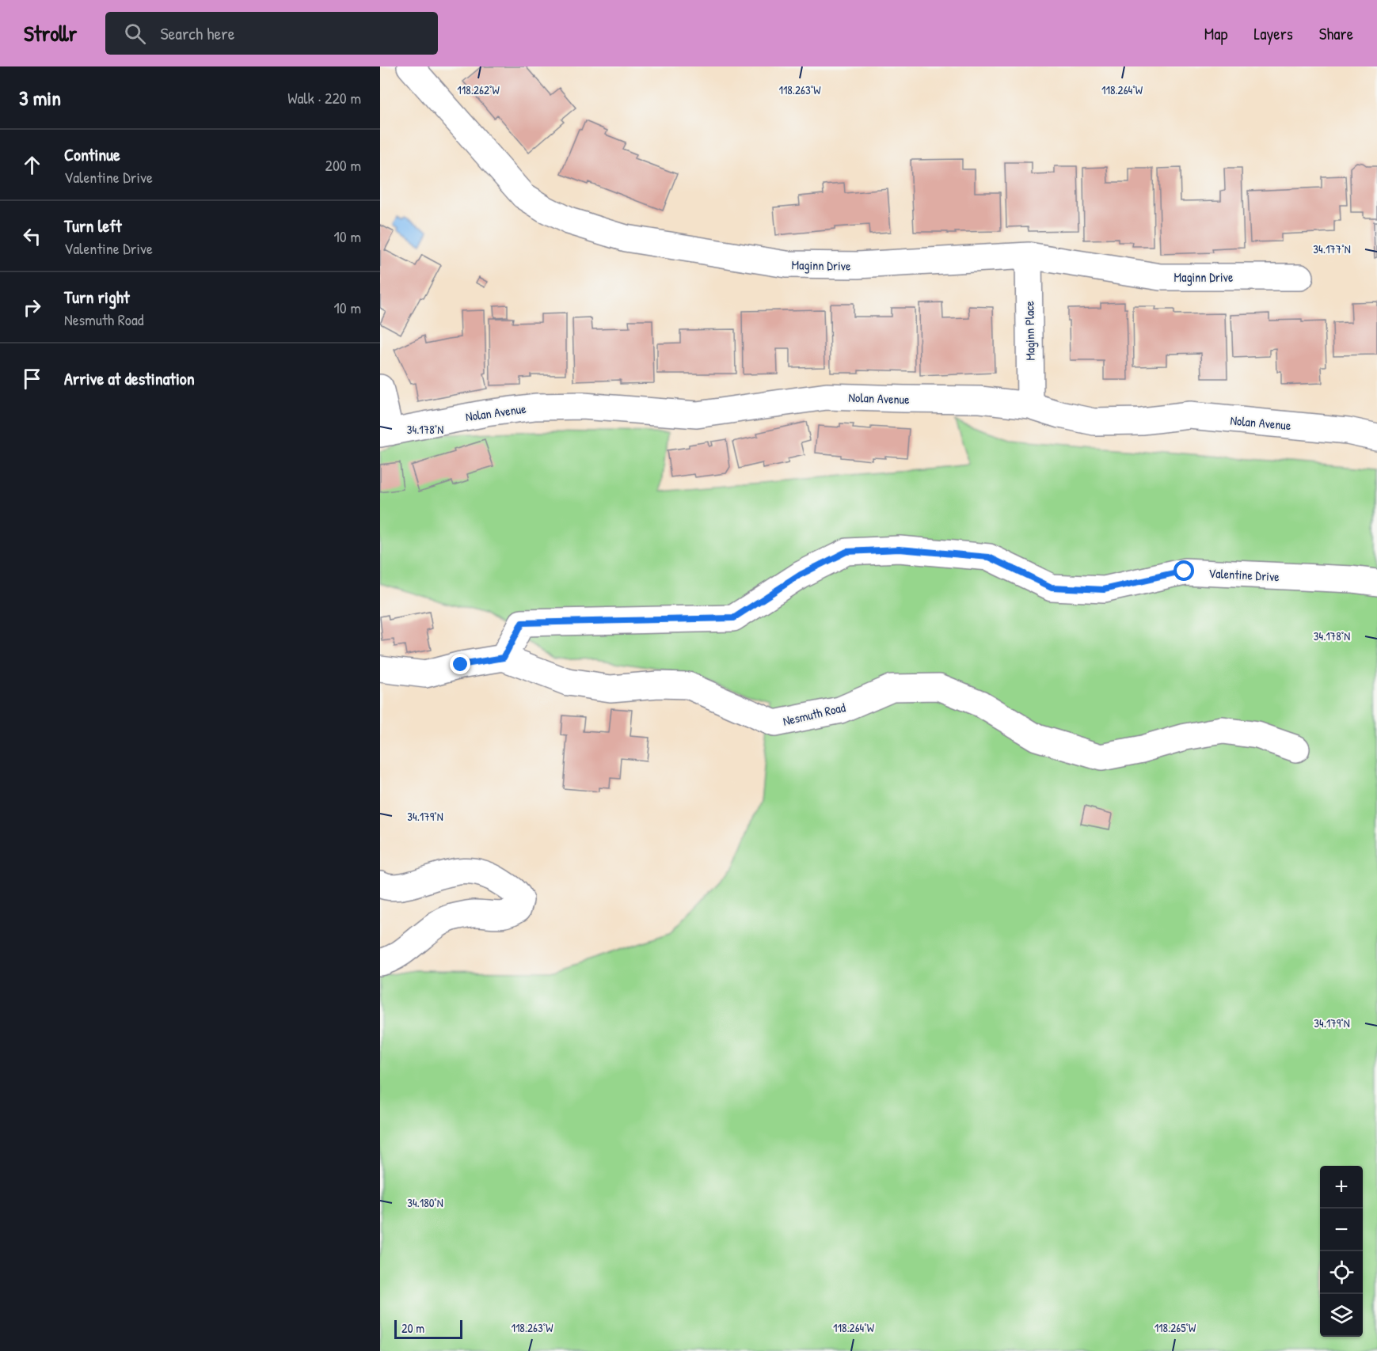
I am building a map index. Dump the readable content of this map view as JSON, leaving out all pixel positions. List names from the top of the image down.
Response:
{
  "streets": {
    "street": [
      "Maginn Drive",
      "Maginn Place",
      "Nolan Avenue",
      "Valentine Drive",
      "Nesmuth Road"
    ]
  },
  "crossings": [
    ["Maginn Drive", "Maginn Place"],
    ["Maginn Place", "Nolan Avenue"],
    ["Valentine Drive", "Nesmuth Road"]
  ],
  "scale_bar": "20 m",
  "page": {
    "header": "Strollr",
    "search": "Search here",
    "nav": ["Map", "Layers", "Share"],
    "heading": ["3 min", "Walk · 220 m"],
    "list": [
      ["Continue", "Valentine Drive", "200 m"],
      ["Turn left", "Valentine Drive", "10 m"],
      ["Turn right", "Nesmuth Road", "10 m"],
      "Arrive at destination"
    ],
    "map_buttons": ["+", "−"],
    "scale": "20 m"
  },
  "coordinates": [
    "118.262°W",
    "118.263°W",
    "118.264°W",
    "34.177°N",
    "34.178°N",
    "34.179°N",
    "34.180°N",
    "118.265°W"
  ]
}
